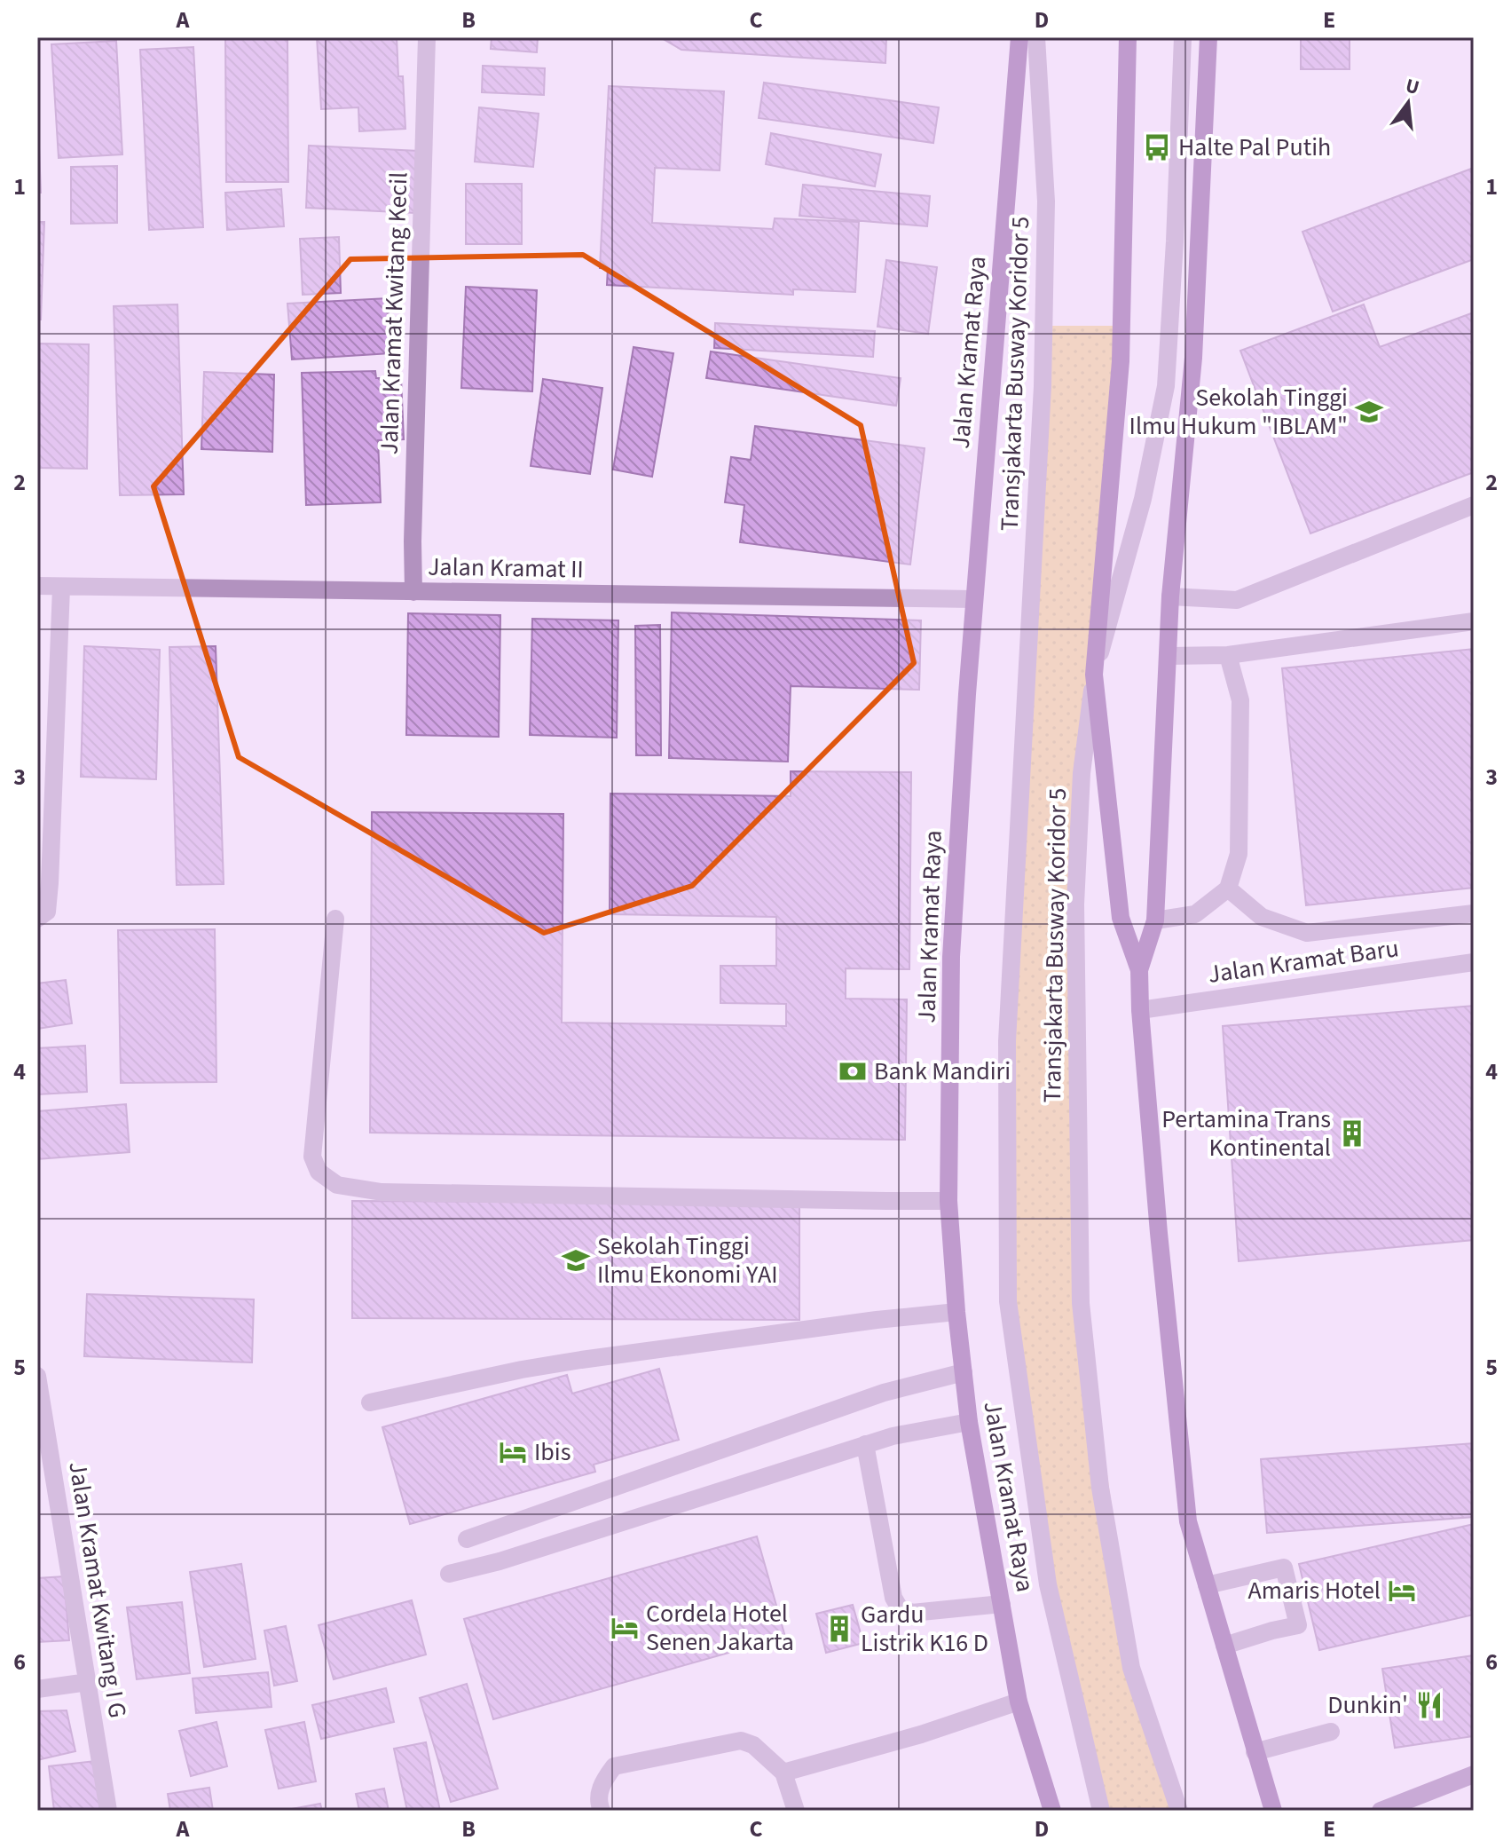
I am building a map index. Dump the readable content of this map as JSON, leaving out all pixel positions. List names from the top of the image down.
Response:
{
  "streets": {
    "main road": ["Jalan Kramat Raya"],
    "street": [
      "Jalan Kramat Kwitang Kecil",
      "Transjakarta Busway Koridor 5",
      "Jalan Kramat II",
      "Jalan Kramat Baru",
      "Jalan Kramat Kwitang I G"
    ]
  },
  "crossings": [
    ["Jalan Kramat Kwitang Kecil", "Jalan Kramat II"],
    ["Jalan Kramat Raya", "Jalan Kramat II"]
  ],
  "places": {
    "bus stop": ["Halte Pal Putih"],
    "school or university": ["Sekolah Tinggi Ilmu Hukum \"IBLAM\"", "Sekolah Tinggi Ilmu Ekonomi YAI"],
    "bank": ["Bank Mandiri"],
    "building": ["Pertamina Trans Kontinental", "Gardu Listrik K16 D"],
    "hotel": ["Ibis", "Amaris Hotel", "Cordela Hotel Senen Jakarta"],
    "restaurant": ["Dunkin'"]
  },
  "north": "top",
  "grid": {
    "columns": [
      "A",
      "B",
      "C",
      "D",
      "E"
    ],
    "rows": [
      "1",
      "2",
      "3",
      "4",
      "5",
      "6"
    ]
  }
}
